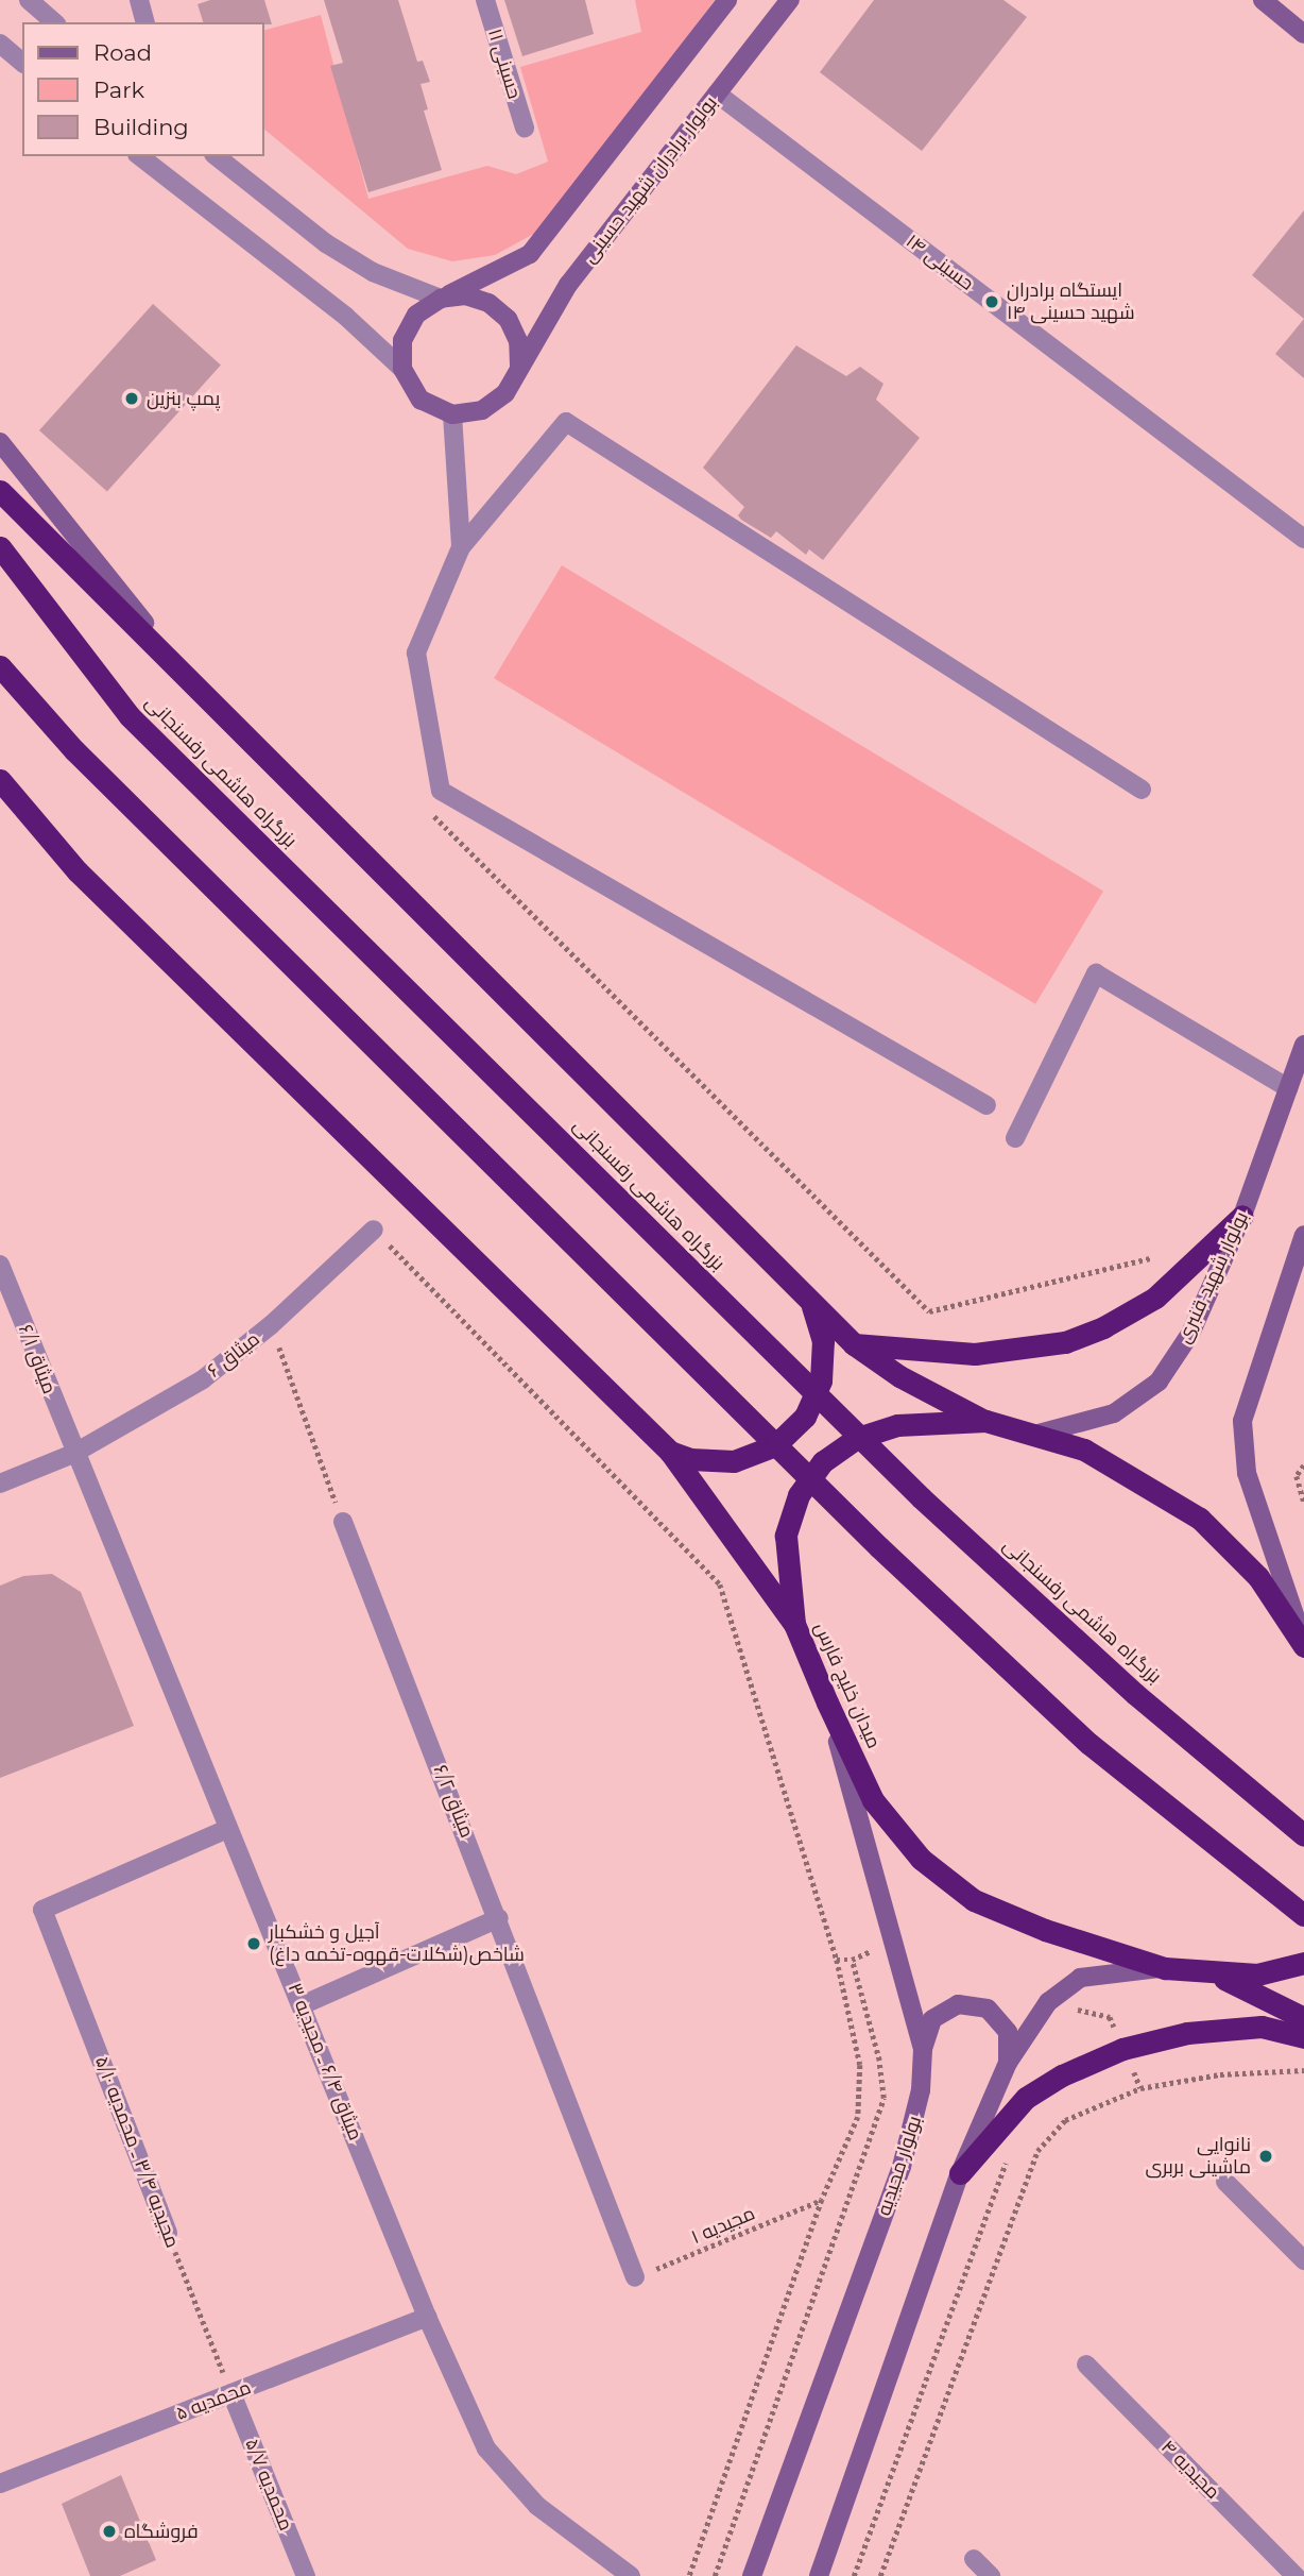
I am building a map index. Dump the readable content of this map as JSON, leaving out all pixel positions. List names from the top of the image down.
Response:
{
  "streets": {
    "highway": ["بزرگراه هاشمی رفسنجانی", "میدان خلیج فارس"],
    "main road": ["بولوار برادران شهید حسینی", "بولوار شهید قنبری", "بولوار مجیدیه"],
    "street": [
      "حسینی ۱۱",
      "حسینی ۱۴",
      "میثاق ۶",
      "میثاق ۶/۱",
      "میثاق ۶/۲",
      "میثاق ۶/۴ ـ مجیدیه ۳",
      "مجیدیه ۳/۴ ـ محمدیه ۵/۱۰",
      "محمدیه ۵",
      "مجیدیه ۴",
      "محمدیه ۵/۷"
    ],
    "path": ["مجیدیه ۱"]
  },
  "crossings": [
    ["بولوار برادران شهید حسینی", "حسینی ۱۴"],
    ["بزرگراه هاشمی رفسنجانی", "میدان خلیج فارس"],
    ["بولوار شهید قنبری", "میدان خلیج فارس"],
    ["میثاق ۶", "میثاق ۶/۱"],
    ["میثاق ۶", "میثاق ۶/۴ ـ مجیدیه ۳"],
    ["میثاق ۶/۱", "میثاق ۶/۴ ـ مجیدیه ۳"],
    ["میدان خلیج فارس", "بولوار مجیدیه"],
    ["میثاق ۶/۲", "مجیدیه ۱"],
    ["میثاق ۶/۴ ـ مجیدیه ۳", "مجیدیه ۳/۴ ـ محمدیه ۵/۱۰"],
    ["میثاق ۶/۴ ـ مجیدیه ۳", "محمدیه ۵"],
    ["مجیدیه ۳/۴ ـ محمدیه ۵/۱۰", "محمدیه ۵"],
    ["مجیدیه ۳/۴ ـ محمدیه ۵/۱۰", "محمدیه ۵/۷"],
    ["محمدیه ۵", "محمدیه ۵/۷"]
  ],
  "places": [
    "ایستگاه برادران شهید حسینی ۱۴",
    "پمپ بنزین",
    "آجیل و خشکبار شاخص(شکلات-قهوه-تخمه داغ)",
    "نانوایی ماشینی بربری",
    "فروشگاه"
  ],
  "legend": ["Road", "Park", "Building"]
}
